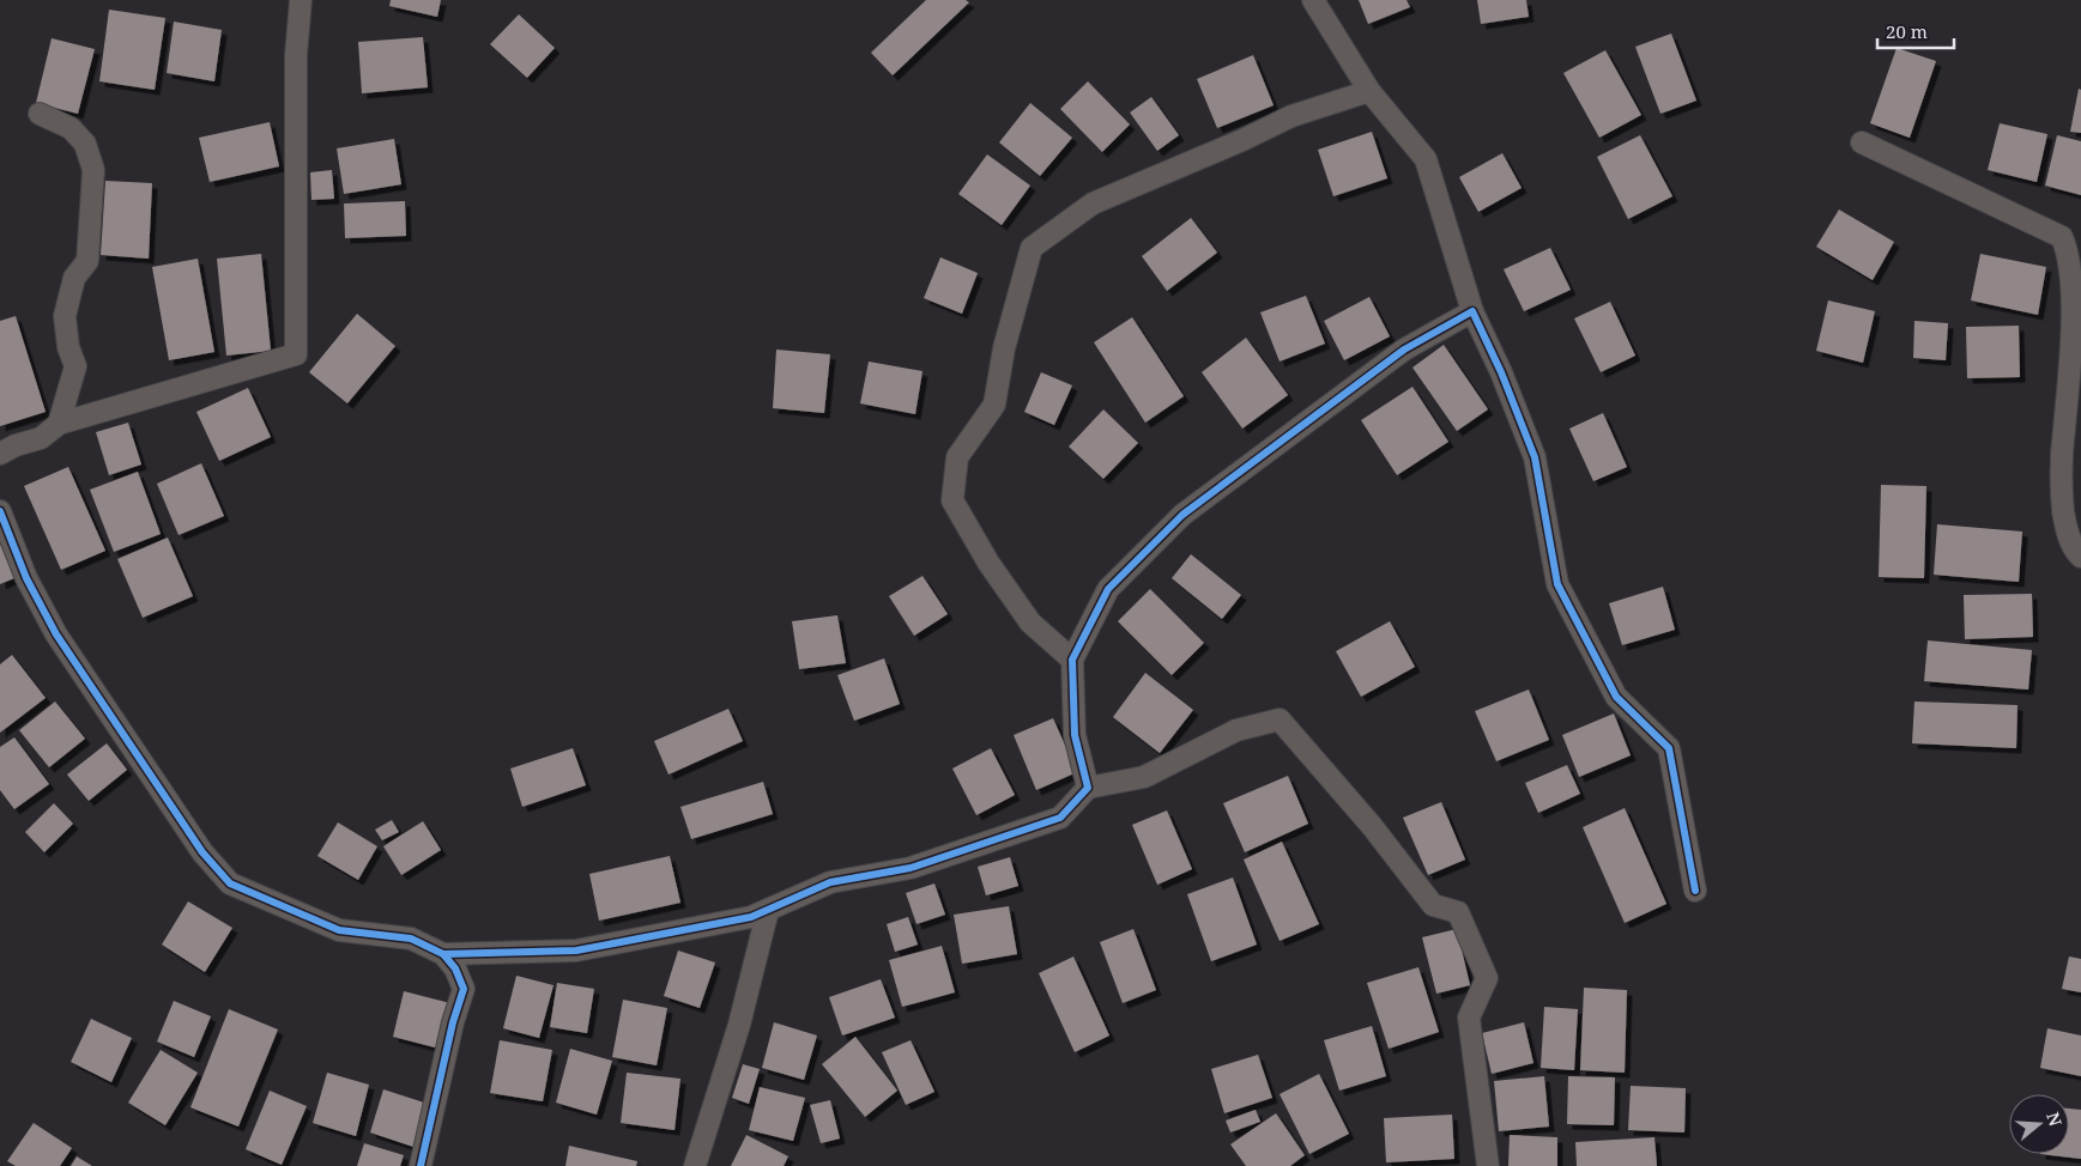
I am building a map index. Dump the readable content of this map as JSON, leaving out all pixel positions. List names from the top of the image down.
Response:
{
  "scale_bar": "20 m",
  "north": "right"
}
